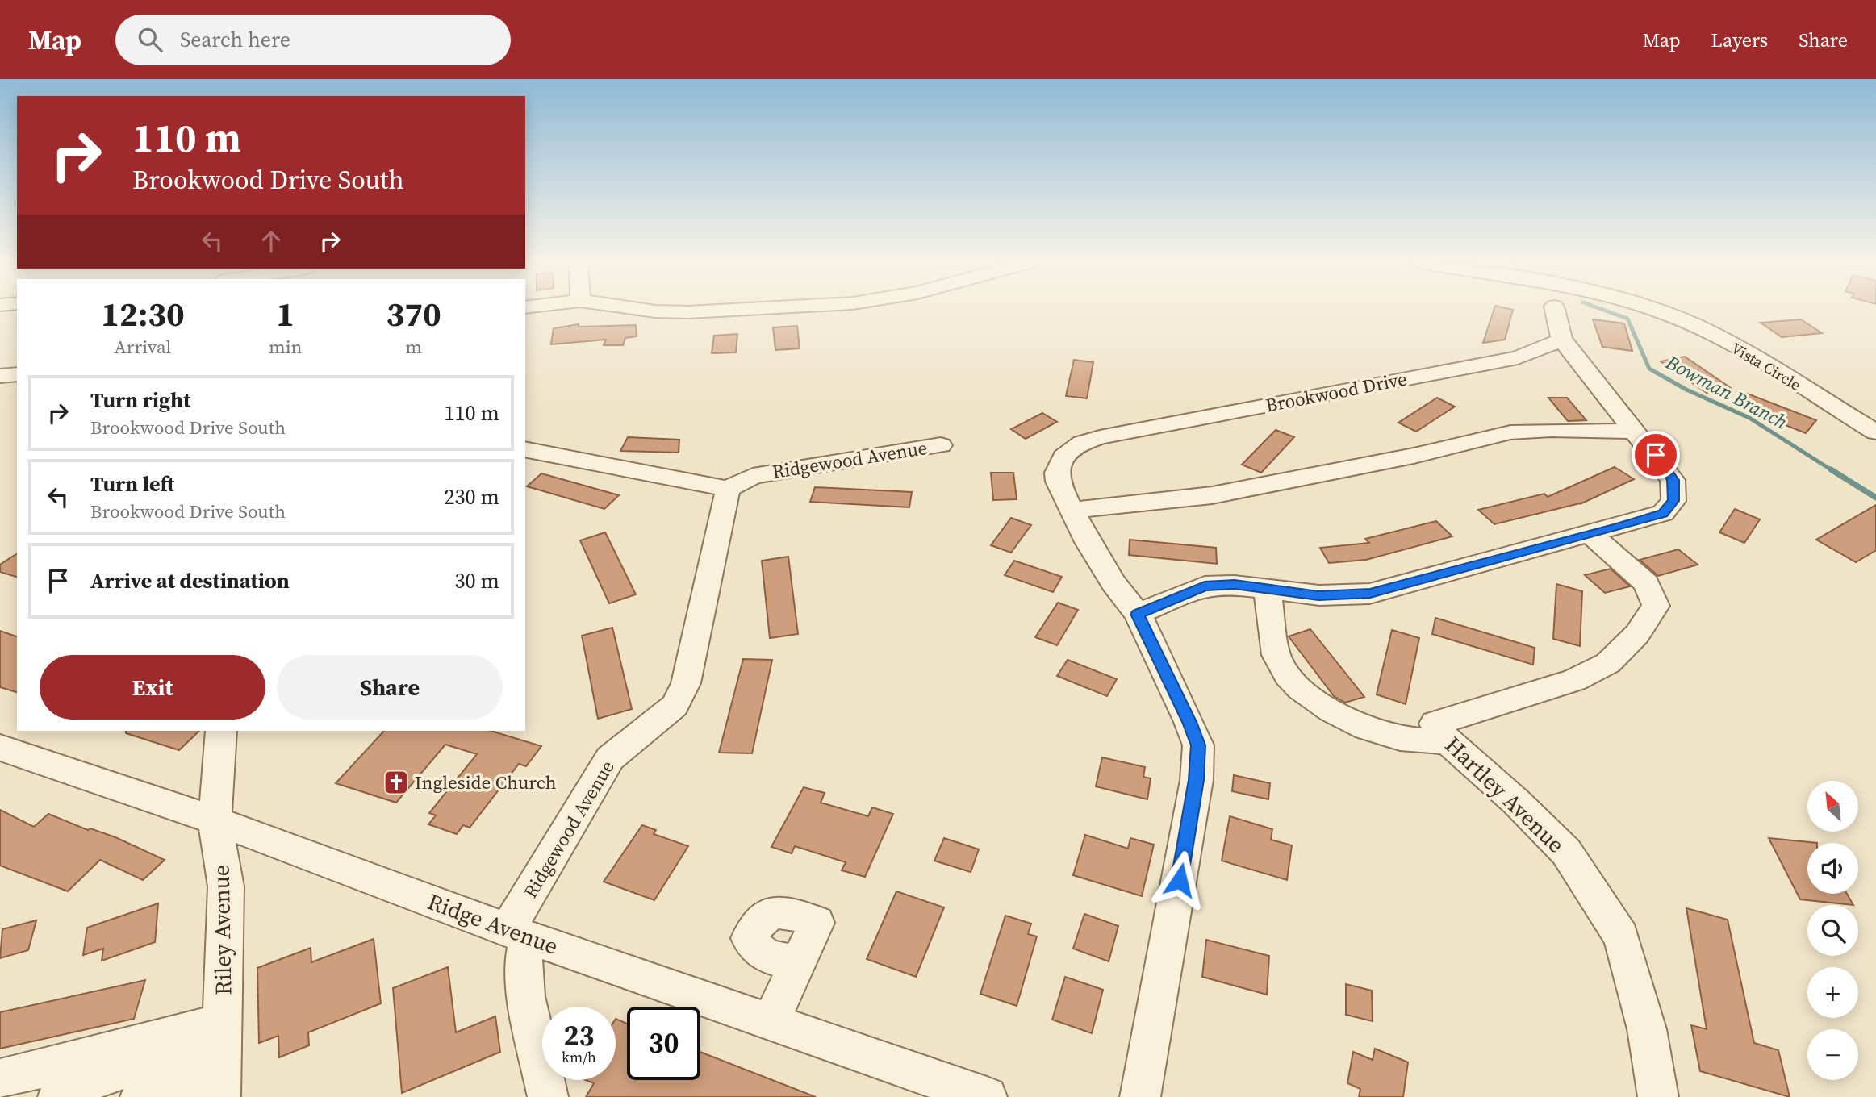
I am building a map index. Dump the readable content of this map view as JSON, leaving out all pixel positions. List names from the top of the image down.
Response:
{
  "streets": {
    "street": [
      "Vista Circle",
      "Brookwood Drive",
      "Ridgewood Avenue",
      "Hartley Avenue",
      "Ridge Avenue",
      "Riley Avenue"
    ]
  },
  "crossings": [
    ["Ridgewood Avenue", "Ridge Avenue"],
    ["Ridge Avenue", "Riley Avenue"]
  ],
  "water": ["Bowman Branch"],
  "places": {
    "church": ["Ingleside Church"]
  },
  "north": "top left",
  "page": {
    "header": "Map",
    "search": "Search here",
    "nav": ["Map", "Layers", "Share"],
    "turn": ["110 m", "Brookwood Drive South"],
    "eta": [
      "12:30",
      "Arrival",
      "1",
      "min",
      "370",
      "m"
    ],
    "list": [
      {
        "name": "Turn right",
        "note": "Brookwood Drive South",
        "value": "110 m"
      },
      {
        "name": "Turn left",
        "note": "Brookwood Drive South",
        "value": "230 m"
      },
      {
        "name": "Arrive at destination",
        "value": "30 m"
      }
    ],
    "buttons": ["Exit", "Share"],
    "map_buttons": ["+", "−"],
    "speed": "23 km/h",
    "limit": "30"
  }
}
